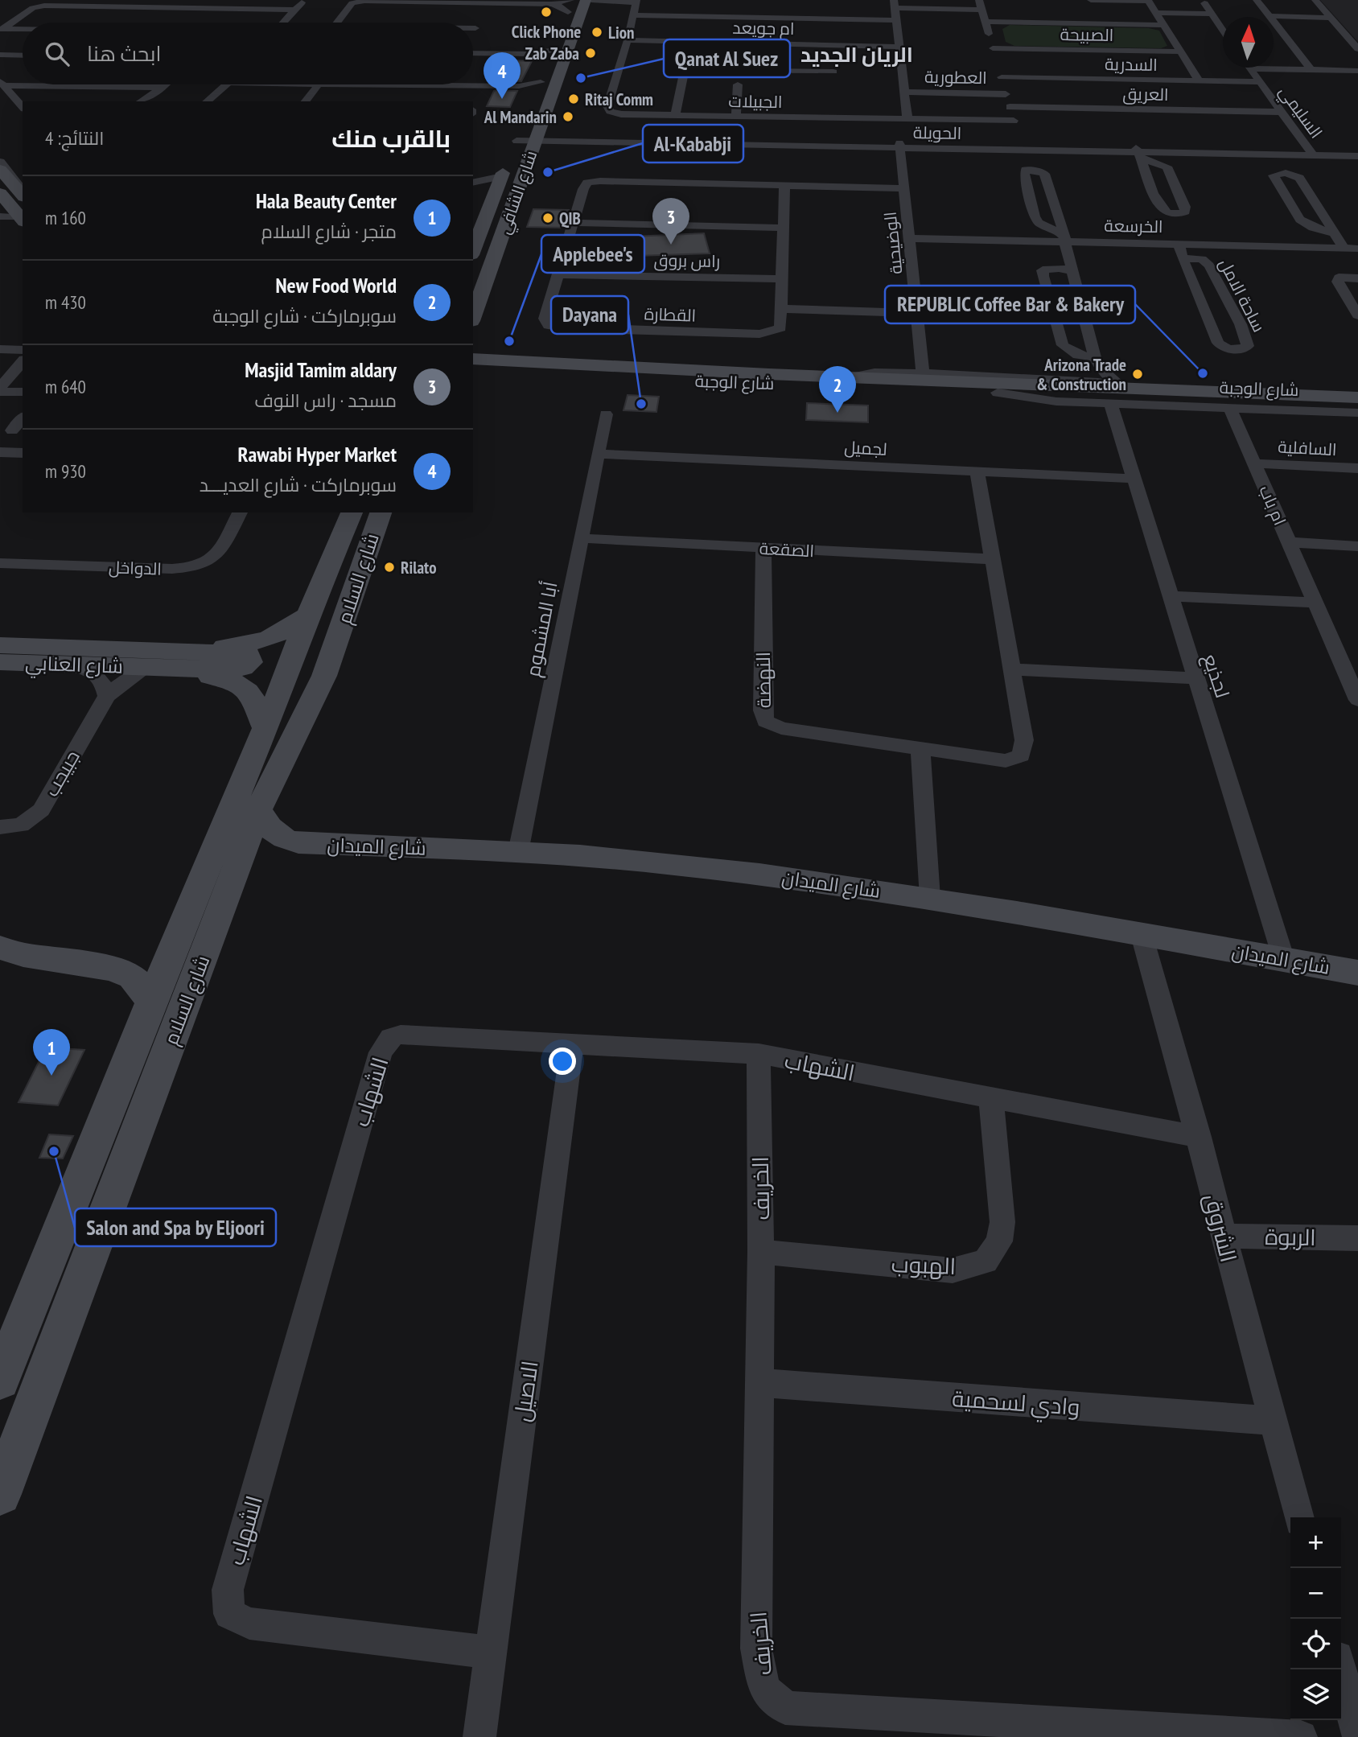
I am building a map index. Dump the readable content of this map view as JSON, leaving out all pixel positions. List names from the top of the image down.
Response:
{
  "streets": {
    "main road": [
      "شارع الشافي",
      "شارع الوجبة",
      "شارع السلام",
      "شارع العنابي",
      "شارع الميدان"
    ],
    "street": [
      "ام جويعد",
      "الصبيحة",
      "السدرية",
      "العطورية",
      "العريق",
      "الجبيلات",
      "السليمي",
      "الحويلة",
      "الخرسعة",
      "الوضيحية",
      "راس بروق",
      "ساحة الامل",
      "القطارة",
      "لجميل",
      "السافلية",
      "ام باب",
      "الصقعة",
      "الدواخل",
      "أبا المشموم",
      "لجذيع",
      "النهضة",
      "جبيجب",
      "الشهاب",
      "الخريف",
      "الشروق",
      "الربوة",
      "الهبوب",
      "الاصيل",
      "وادي لسحمية"
    ]
  },
  "crossings": [
    ["ام جويعد", "الجبيلات"],
    ["الصبيحة", "السدرية"],
    ["الصبيحة", "العطورية"],
    ["السدرية", "العطورية"],
    ["السدرية", "السليمي"],
    ["العطورية", "العريق"],
    ["العطورية", "الجبيلات"],
    ["العطورية", "الحويلة"],
    ["العريق", "السليمي"],
    ["الجبيلات", "الحويلة"],
    ["الجبيلات", "شارع الشافي"],
    ["السليمي", "الحويلة"],
    ["الحويلة", "شارع الشافي"],
    ["الحويلة", "الوضيحية"],
    ["الخرسعة", "الوضيحية"],
    ["الخرسعة", "ساحة الامل"],
    ["الوضيحية", "القطارة"],
    ["الوضيحية", "شارع الوجبة"],
    ["راس بروق", "القطارة"],
    ["شارع الوجبة", "ام باب"],
    ["شارع الوجبة", "لجذيع"],
    ["لجميل", "أبا المشموم"],
    ["لجميل", "لجذيع"],
    ["لجميل", "النهضة"],
    ["السافلية", "ام باب"],
    ["الصقعة", "أبا المشموم"],
    ["الصقعة", "النهضة"],
    ["شارع السلام", "شارع الميدان"],
    ["أبا المشموم", "شارع الميدان"],
    ["شارع العنابي", "جبيجب"],
    ["لجذيع", "شارع الميدان"],
    ["شارع الميدان", "الشروق"],
    ["الشهاب", "الخريف"],
    ["الشهاب", "الشروق"],
    ["الشهاب", "الهبوب"],
    ["الشهاب", "الاصيل"],
    ["الخريف", "الهبوب"],
    ["الخريف", "وادي لسحمية"],
    ["الشروق", "الربوة"],
    ["الشروق", "وادي لسحمية"]
  ],
  "districts": ["الريان الجديد"],
  "places": [
    "Click Phone",
    "Lion",
    "Zab Zaba",
    "Qanat Al Suez",
    "Ritaj Comm",
    "Al Mandarin",
    "Al-Kababji",
    "QIB",
    "Applebee's",
    "REPUBLIC Coffee Bar & Bakery",
    "Arizona Trade & Construction",
    "Dayana",
    "Rilato",
    "Salon and Spa by Eljoori"
  ],
  "north": "top",
  "page": {
    "search": "ابحث هنا",
    "pins": [
      "4",
      "3",
      "2",
      "1"
    ],
    "heading": ["بالقرب منك", "النتائج: 4"],
    "list": [
      {
        "mark": "1",
        "name": "Hala Beauty Center",
        "note": "متجر · شارع السلام",
        "value": "160 m"
      },
      {
        "mark": "2",
        "name": "New Food World",
        "note": "سوبرماركت · شارع الوجبة",
        "value": "430 m"
      },
      {
        "mark": "3",
        "name": "Masjid Tamim aldary",
        "note": "مسجد · راس النوف",
        "value": "640 m"
      },
      {
        "mark": "4",
        "name": "Rawabi Hyper Market",
        "note": "سوبرماركت · شارع العديـــد",
        "value": "930 m"
      }
    ],
    "map_buttons": ["+", "−"]
  }
}
